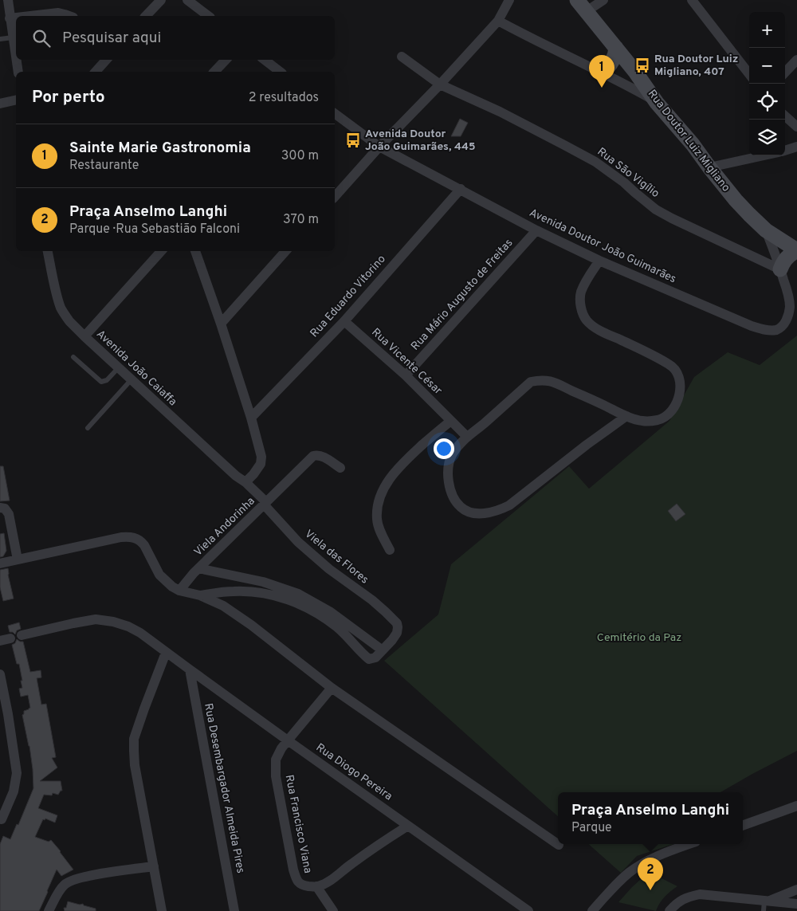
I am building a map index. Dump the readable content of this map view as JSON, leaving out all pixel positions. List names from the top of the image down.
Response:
{
  "streets": {
    "main road": ["Rua Doutor Luiz Migliano"],
    "street": [
      "Rua São Vigílio",
      "Avenida Doutor João Guimarães",
      "Rua Mário Augusto de Freitas",
      "Rua Eduardo Vitorino",
      "Rua Vicente César",
      "Avenida João Caiaffa",
      "Viela Andorinha",
      "Viela das Flores",
      "Rua Diogo Pereira",
      "Rua Desembargador Almeida Pires",
      "Rua Francisco Viana"
    ]
  },
  "crossings": [
    ["Rua Doutor Luiz Migliano", "Avenida Doutor João Guimarães"],
    ["Rua São Vigílio", "Avenida Doutor João Guimarães"],
    ["Avenida Doutor João Guimarães", "Rua Mário Augusto de Freitas"],
    ["Avenida Doutor João Guimarães", "Rua Eduardo Vitorino"],
    ["Rua Mário Augusto de Freitas", "Rua Vicente César"],
    ["Rua Eduardo Vitorino", "Rua Vicente César"],
    ["Avenida João Caiaffa", "Viela Andorinha"],
    ["Viela Andorinha", "Viela das Flores"],
    ["Rua Diogo Pereira", "Rua Desembargador Almeida Pires"],
    ["Rua Diogo Pereira", "Rua Francisco Viana"]
  ],
  "parks": ["Cemitério da Paz"],
  "places": {
    "bus stop": ["Rua Doutor Luiz Migliano, 407", "Avenida Doutor João Guimarães, 445"]
  },
  "page": {
    "map_buttons": ["+", "−"],
    "search": "Pesquisar aqui",
    "pins": ["1", "2"],
    "heading": ["Por perto", "2 resultados"],
    "list": [
      {
        "mark": "1",
        "name": "Sainte Marie Gastronomia",
        "note": "Restaurante",
        "value": "300 m"
      },
      {
        "mark": "2",
        "name": "Praça Anselmo Langhi",
        "note": "Parque · Rua Sebastião Falconi",
        "value": "370 m"
      }
    ],
    "popup": ["Praça Anselmo Langhi", "Parque"]
  }
}
